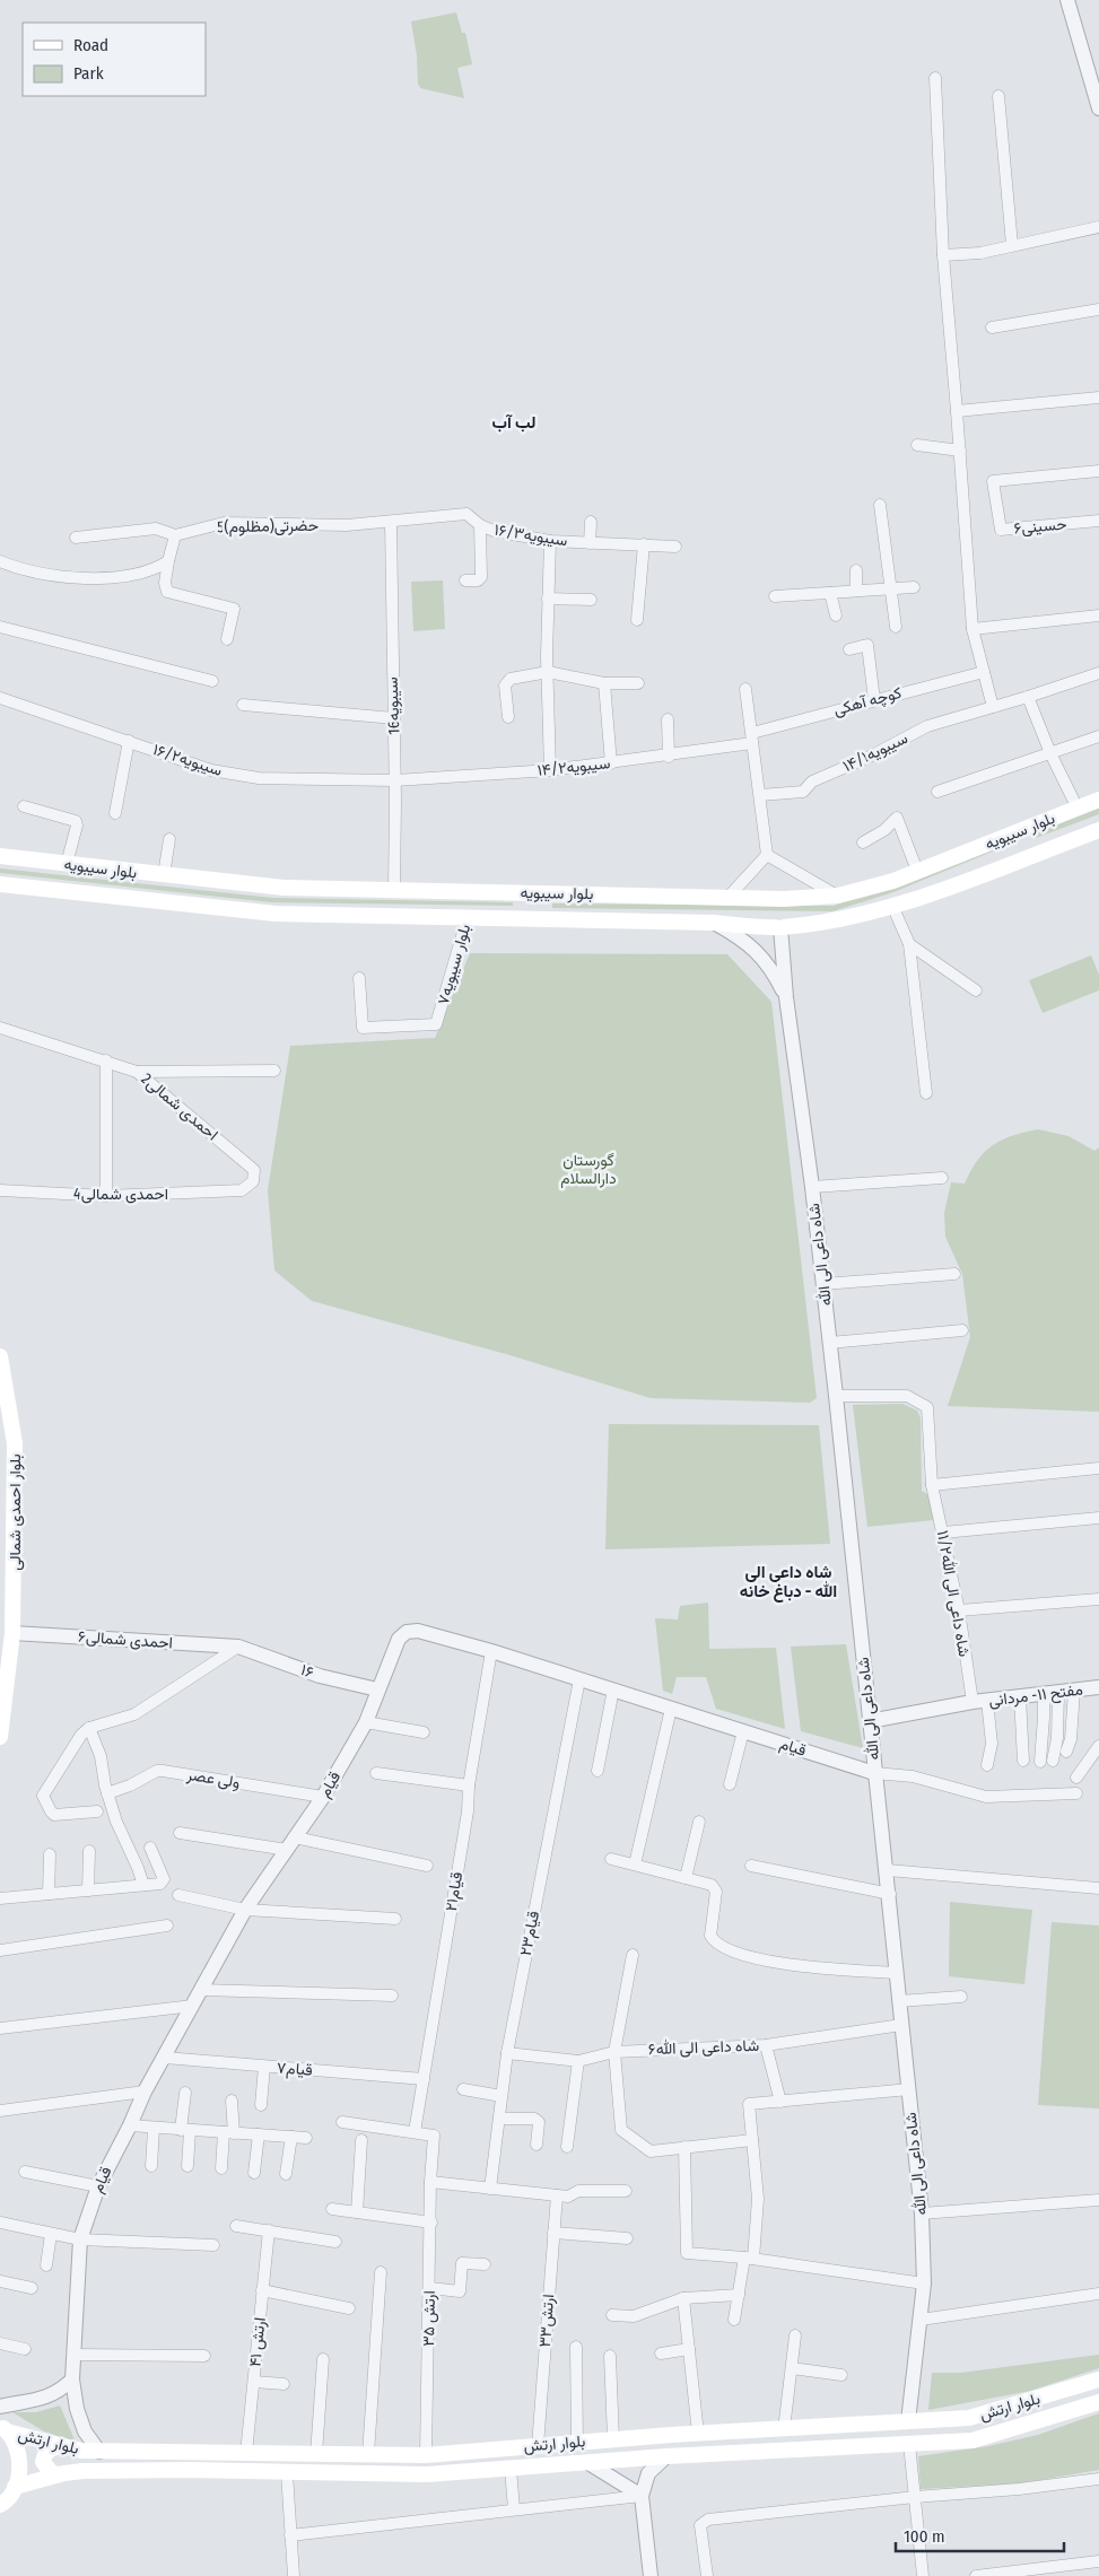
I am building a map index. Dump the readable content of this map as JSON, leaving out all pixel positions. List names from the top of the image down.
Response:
{
  "streets": {
    "main road": ["بلوار سیبویه", "بلوار احمدی شمالی", "بلوار ارتش"],
    "street": [
      "5حضرتی(مظلوم)",
      "حسینی۶",
      "سیبویه۱۶/۳",
      "کوچه آهکی",
      "سیبویه16",
      "سیبویه۱۴/۱",
      "سیبویه۱۶/۲",
      "سیبویه۱۴/۲",
      "بلوار سیبویه۷",
      "2احمدی شمالی",
      "4احمدی شمالی",
      "شاه داعی الی الله",
      "۱۱/۲شاه داعی الی الله",
      "احمدی شمالی۶",
      "۱۶",
      "مفتح ۱۱- مردانی",
      "قیام",
      "ولی عصر",
      "قیام۲۱",
      "قیام۲۳",
      "شاه داعی الی الله۶",
      "قیام۷",
      "ارتش ۳۵",
      "ارتش۳۳",
      "ارتش ۴۱"
    ]
  },
  "crossings": [
    ["5حضرتی(مظلوم)", "سیبویه۱۶/۳"],
    ["5حضرتی(مظلوم)", "سیبویه16"],
    ["سیبویه۱۶/۳", "سیبویه16"],
    ["کوچه آهکی", "سیبویه۱۴/۲"],
    ["سیبویه16", "سیبویه۱۶/۲"],
    ["سیبویه16", "سیبویه۱۴/۲"],
    ["سیبویه16", "بلوار سیبویه"],
    ["سیبویه۱۶/۲", "سیبویه۱۴/۲"],
    ["بلوار سیبویه", "بلوار سیبویه۷"],
    ["بلوار سیبویه", "شاه داعی الی الله"],
    ["2احمدی شمالی", "4احمدی شمالی"],
    ["شاه داعی الی الله", "۱۱/۲شاه داعی الی الله"],
    ["شاه داعی الی الله", "مفتح ۱۱- مردانی"],
    ["شاه داعی الی الله", "قیام"],
    ["شاه داعی الی الله", "شاه داعی الی الله۶"],
    ["شاه داعی الی الله", "بلوار ارتش"],
    ["بلوار احمدی شمالی", "احمدی شمالی۶"],
    ["۱۱/۲شاه داعی الی الله", "مفتح ۱۱- مردانی"],
    ["احمدی شمالی۶", "۱۶"],
    ["۱۶", "قیام"],
    ["قیام", "ولی عصر"],
    ["قیام", "قیام۲۱"],
    ["قیام", "قیام۲۳"],
    ["قیام", "قیام۷"],
    ["قیام", "بلوار ارتش"],
    ["قیام۲۱", "قیام۷"],
    ["قیام۲۱", "ارتش ۳۵"],
    ["قیام۲۳", "شاه داعی الی الله۶"],
    ["ارتش ۳۵", "بلوار ارتش"],
    ["ارتش۳۳", "بلوار ارتش"],
    ["ارتش ۴۱", "بلوار ارتش"]
  ],
  "districts": ["لب آب", "شاه داعی الی الله - دباغ خانه"],
  "parks": ["گورستان دارالسلام"],
  "legend": ["Road", "Park"],
  "scale_bar": "100 m"
}
